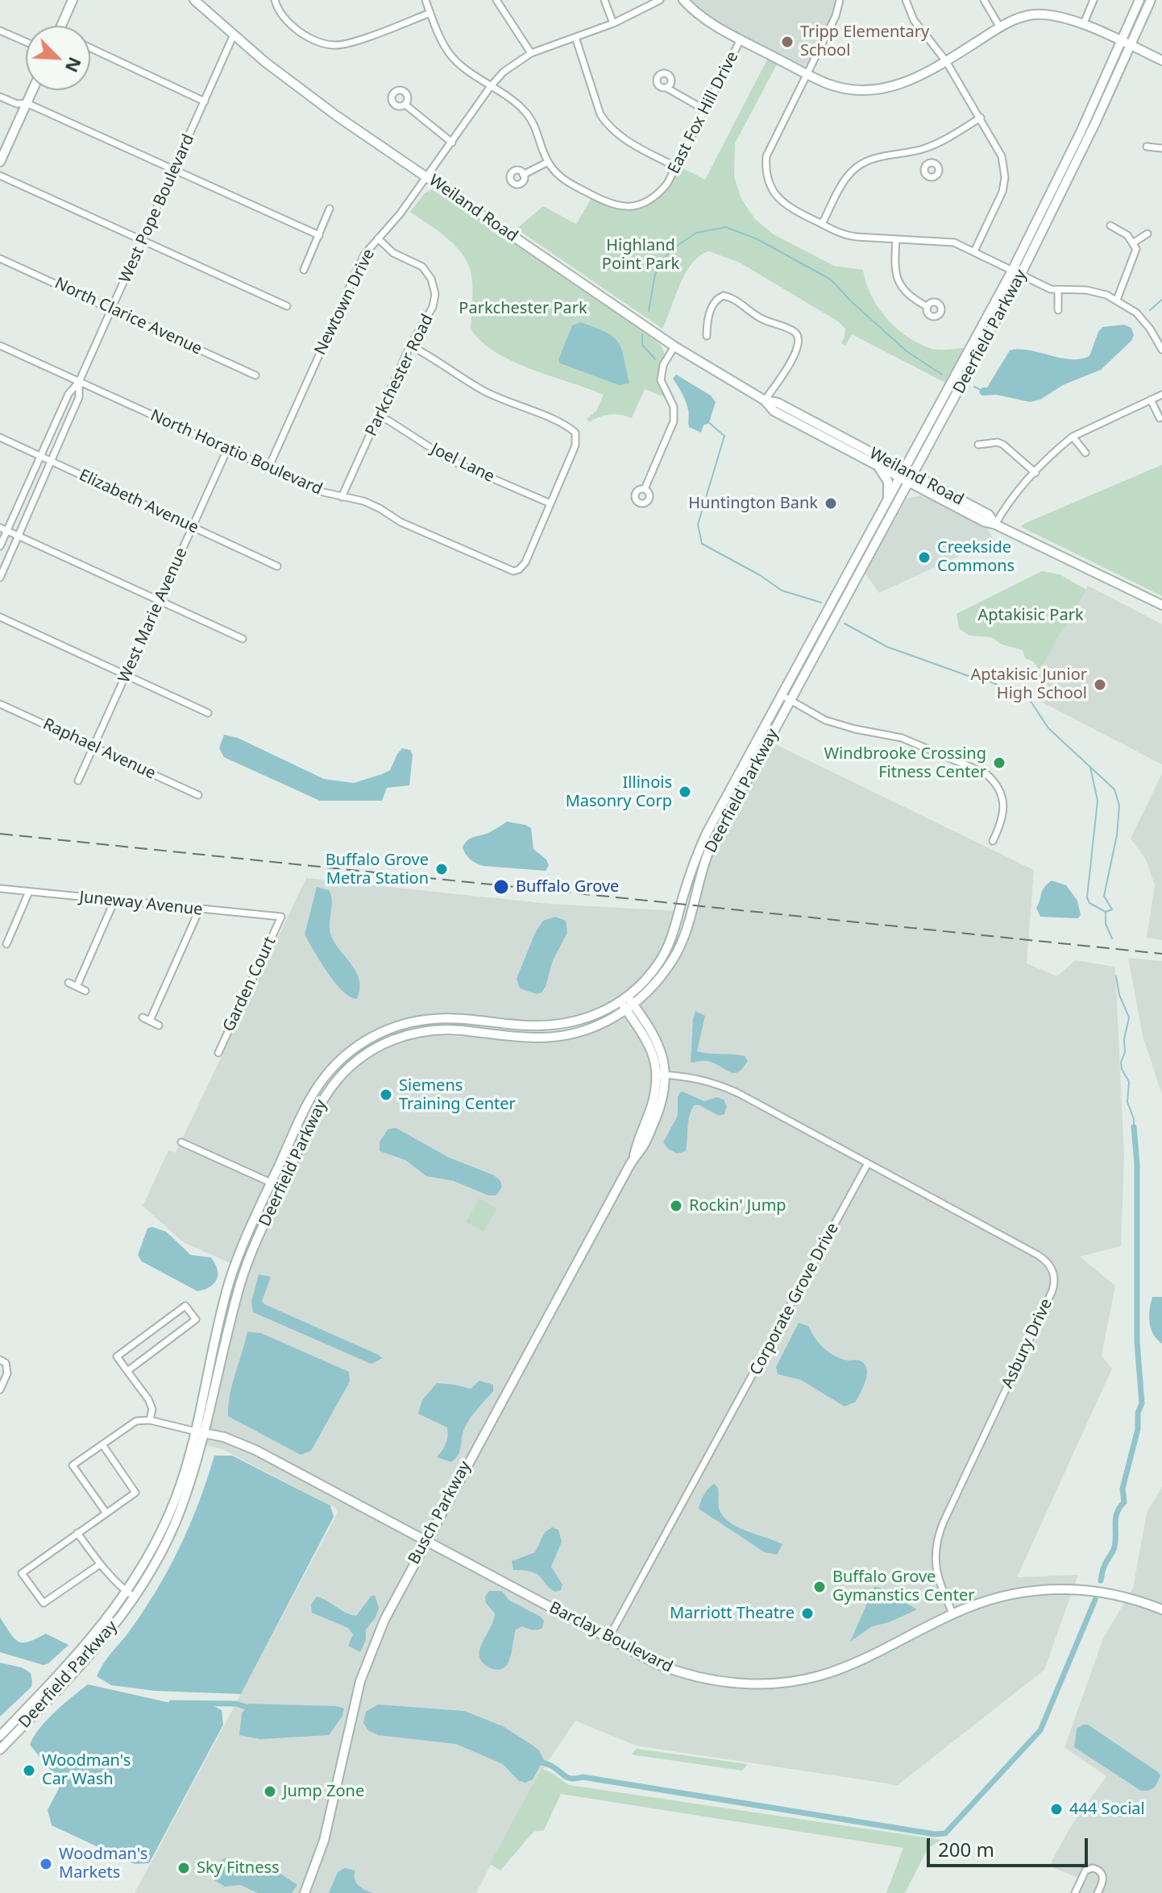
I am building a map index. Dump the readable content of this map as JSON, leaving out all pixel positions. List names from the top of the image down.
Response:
{
  "streets": {
    "main road": [
      "Weiland Road",
      "Deerfield Parkway",
      "Busch Parkway",
      "Barclay Boulevard"
    ],
    "street": [
      "East Fox Hill Drive",
      "West Pope Boulevard",
      "Newtown Drive",
      "North Clarice Avenue",
      "Parkchester Road",
      "North Horatio Boulevard",
      "Joel Lane",
      "Elizabeth Avenue",
      "West Marie Avenue",
      "Raphael Avenue",
      "Juneway Avenue",
      "Garden Court",
      "Corporate Grove Drive",
      "Asbury Drive"
    ]
  },
  "crossings": [
    ["East Fox Hill Drive", "Newtown Drive"],
    ["West Pope Boulevard", "Weiland Road"],
    ["West Pope Boulevard", "North Clarice Avenue"],
    ["West Pope Boulevard", "North Horatio Boulevard"],
    ["West Pope Boulevard", "Elizabeth Avenue"],
    ["Weiland Road", "Newtown Drive"],
    ["Weiland Road", "Deerfield Parkway"],
    ["Newtown Drive", "Parkchester Road"],
    ["Newtown Drive", "North Horatio Boulevard"],
    ["Deerfield Parkway", "Busch Parkway"],
    ["Deerfield Parkway", "Barclay Boulevard"],
    ["Parkchester Road", "North Horatio Boulevard"],
    ["Parkchester Road", "Joel Lane"],
    ["North Horatio Boulevard", "Joel Lane"],
    ["North Horatio Boulevard", "West Marie Avenue"],
    ["Elizabeth Avenue", "West Marie Avenue"],
    ["West Marie Avenue", "Raphael Avenue"],
    ["Juneway Avenue", "Garden Court"],
    ["Corporate Grove Drive", "Asbury Drive"],
    ["Corporate Grove Drive", "Barclay Boulevard"],
    ["Asbury Drive", "Barclay Boulevard"],
    ["Busch Parkway", "Barclay Boulevard"]
  ],
  "parks": ["Highland Point Park", "Parkchester Park", "Aptakisic Park"],
  "places": [
    "Tripp Elementary School",
    "Huntington Bank",
    "Creekside Commons",
    "Aptakisic Junior High School",
    "Windbrooke Crossing Fitness Center",
    "Illinois Masonry Corp",
    "Buffalo Grove Metra Station",
    "Buffalo Grove",
    "Siemens Training Center",
    "Rockin' Jump",
    "Buffalo Grove Gymanstics Center",
    "Marriott Theatre",
    "Woodman's Car Wash",
    "Jump Zone",
    "444 Social",
    "Woodman's Markets",
    "Sky Fitness"
  ],
  "scale_bar": "200 m",
  "north": "bottom right"
}
